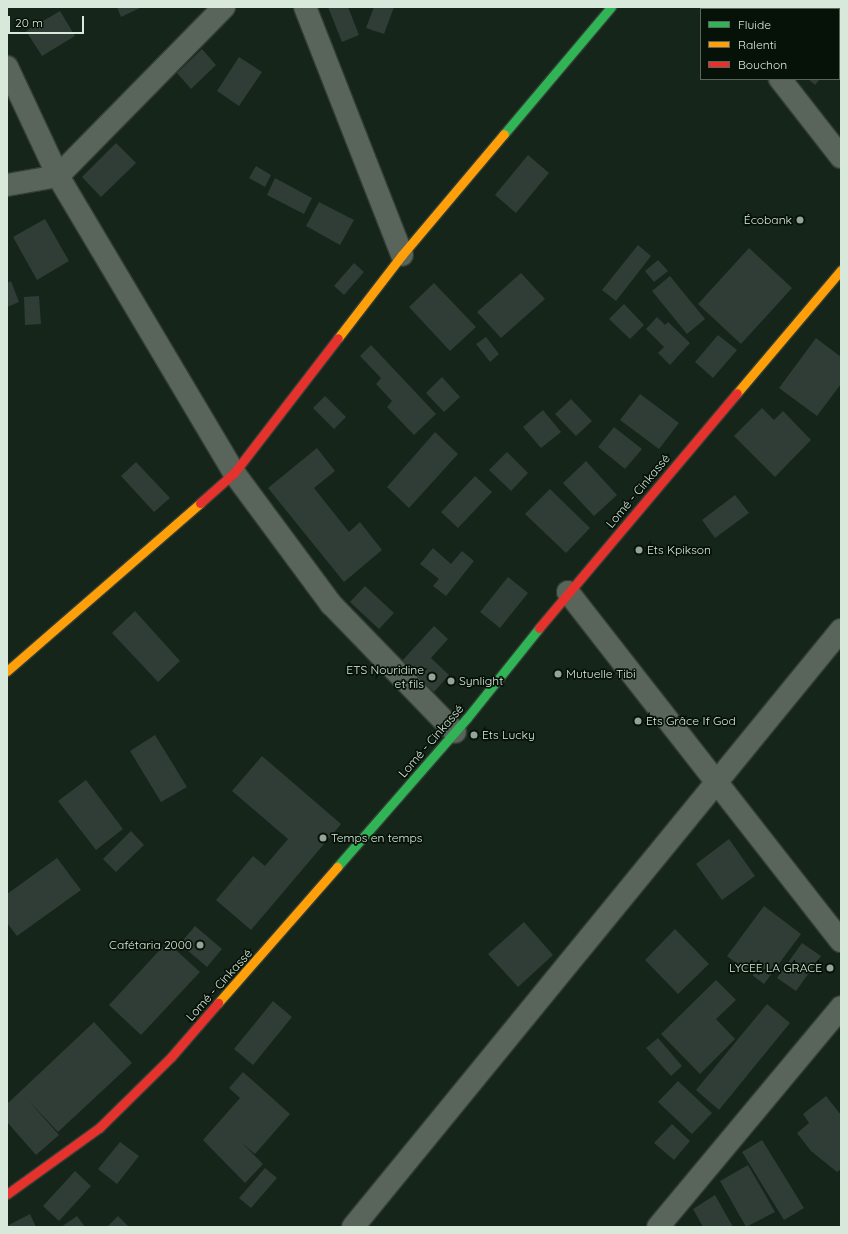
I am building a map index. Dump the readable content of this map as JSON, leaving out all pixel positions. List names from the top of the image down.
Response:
{
  "streets": {
    "main road": ["Lomé - Cinkassé"]
  },
  "places": [
    "Écobank",
    "Ets Kpikson",
    "Mutuelle Tibi",
    "ETS Nouridine et fils",
    "Synlight",
    "Ets Grâce If God",
    "Ets Lucky",
    "Temps en temps",
    "Cafétaria 2000",
    "LYCEE LA GRACE"
  ],
  "legend": ["Fluide", "Ralenti", "Bouchon"],
  "scale_bar": "20 m"
}
